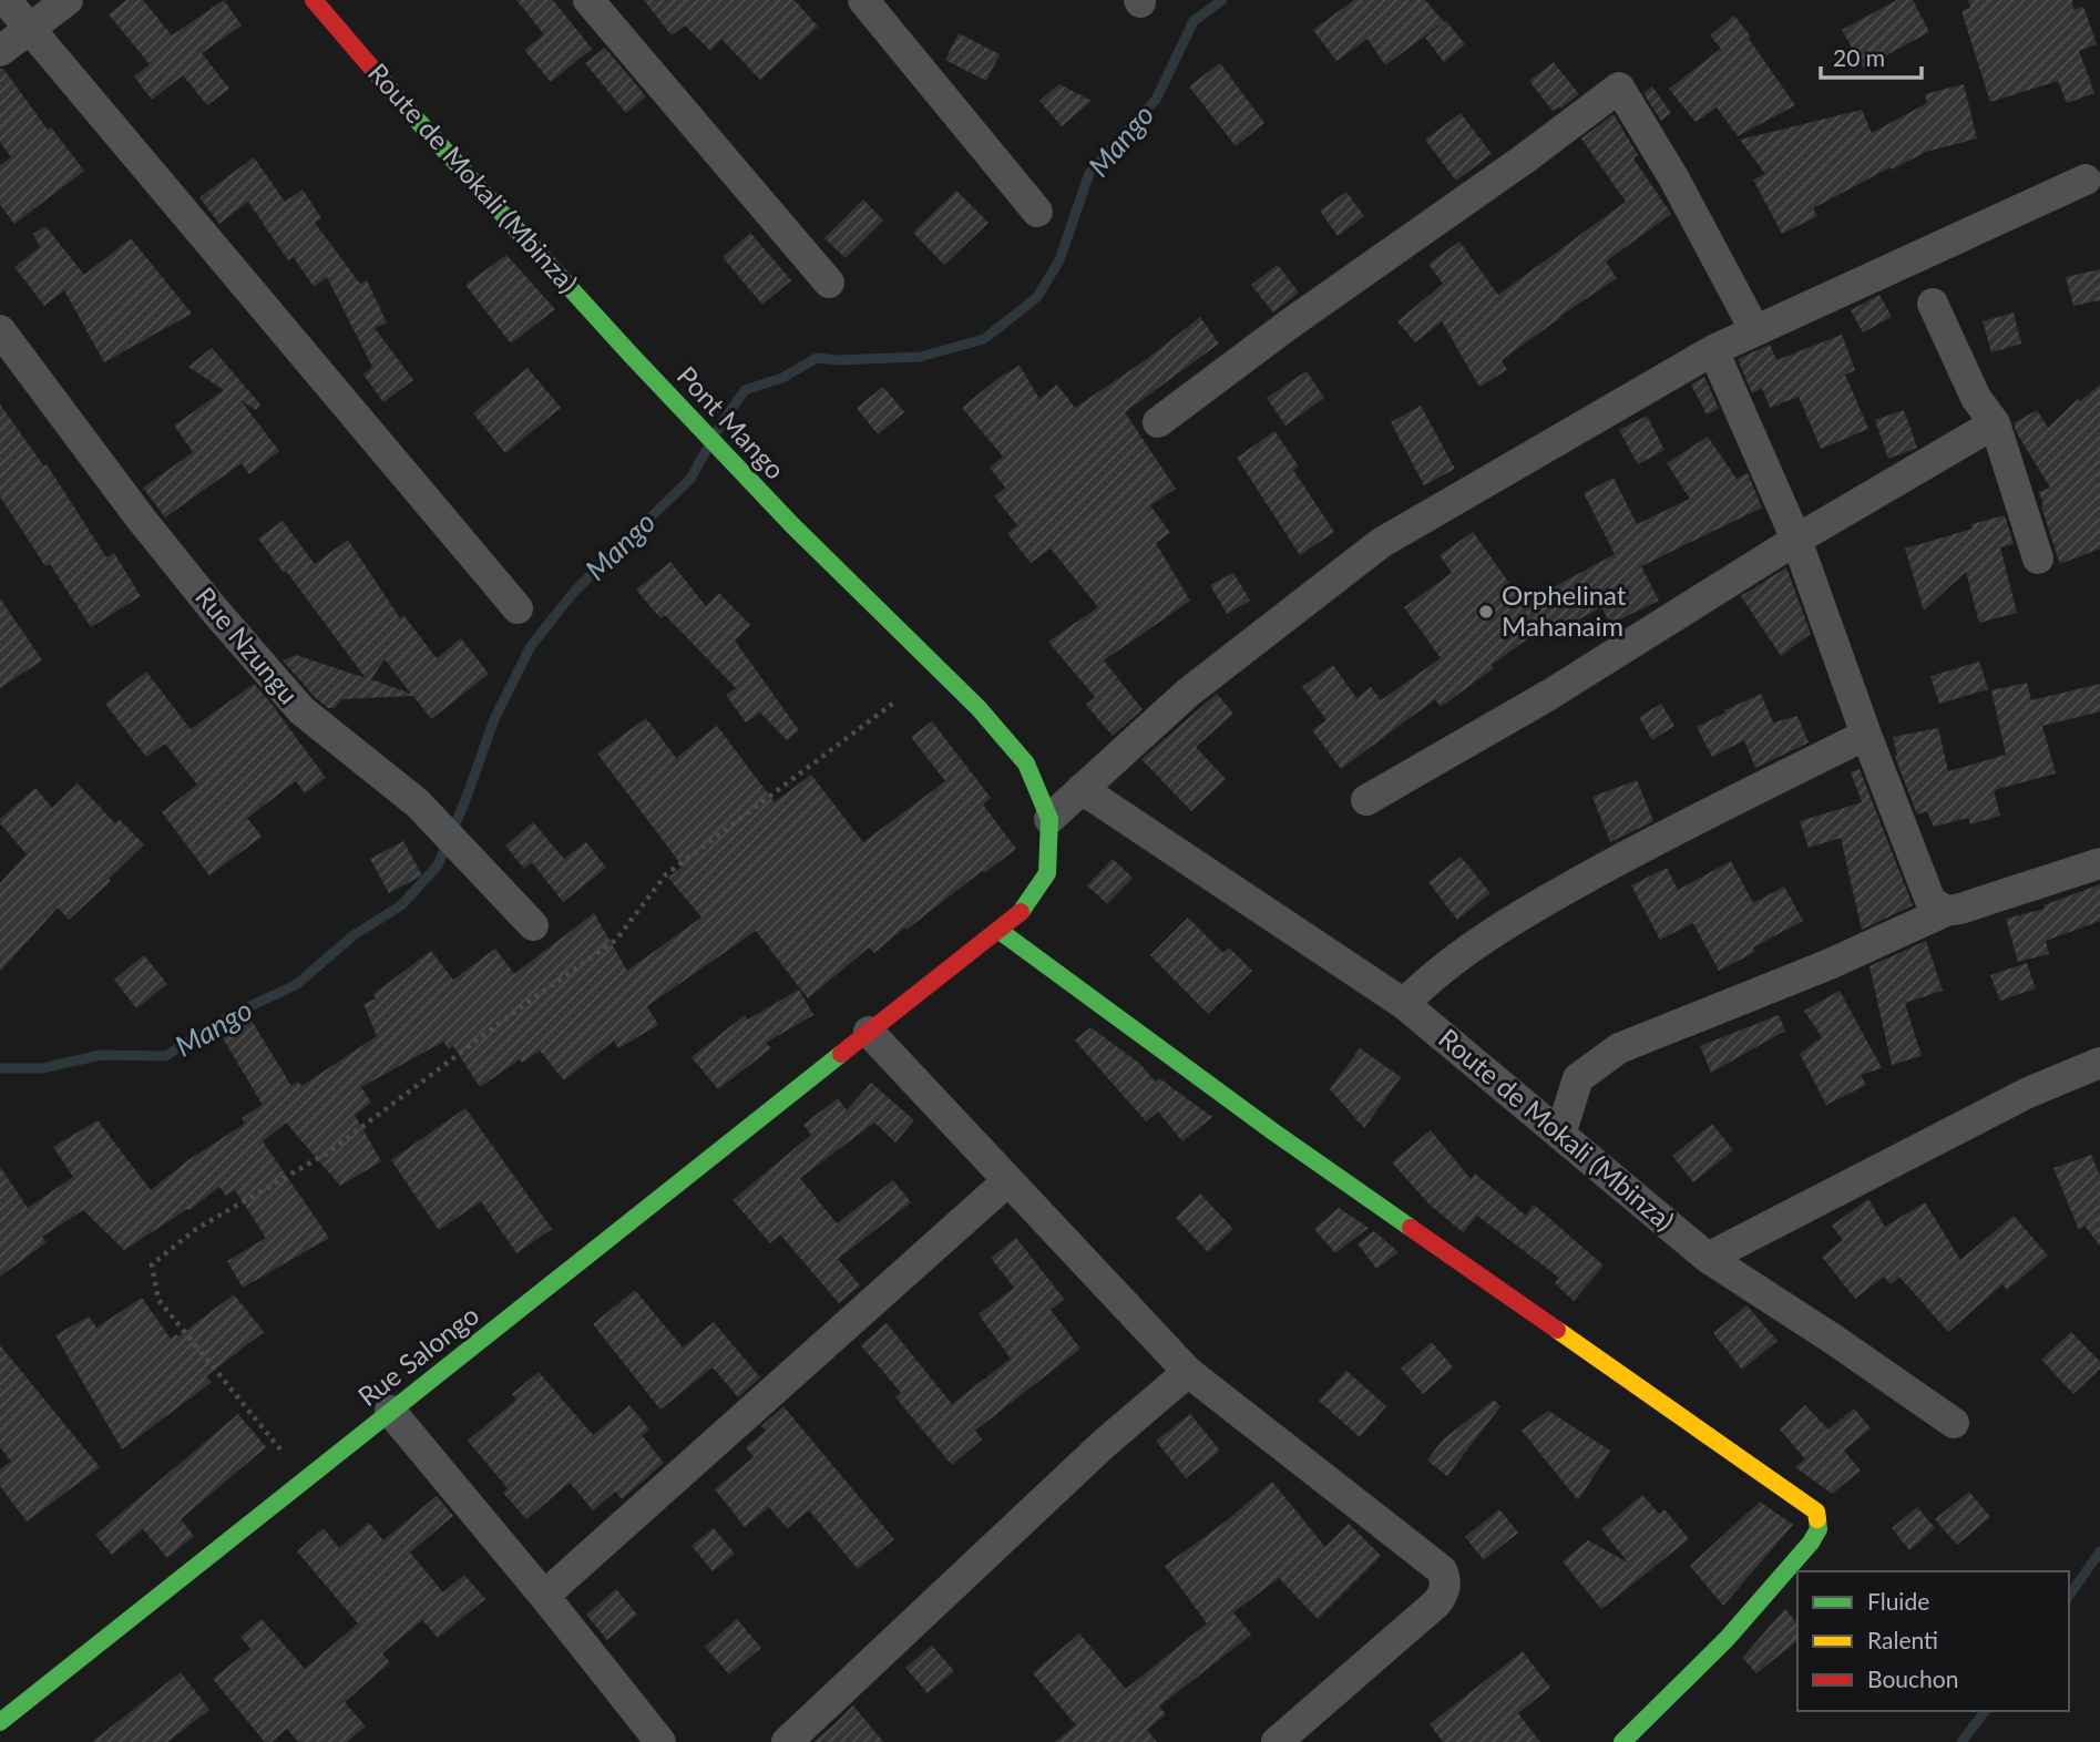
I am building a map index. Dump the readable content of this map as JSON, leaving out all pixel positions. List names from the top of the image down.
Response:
{
  "streets": {
    "street": [
      "Route de Mokali (Mbinza)",
      "Pont Mango",
      "Rue Nzungu",
      "Rue Salongo"
    ]
  },
  "crossings": [
    ["Route de Mokali (Mbinza)", "Pont Mango"]
  ],
  "water": ["Mango"],
  "places": ["Orphelinat Mahanaim"],
  "legend": ["Fluide", "Ralenti", "Bouchon"],
  "scale_bar": "20 m"
}
